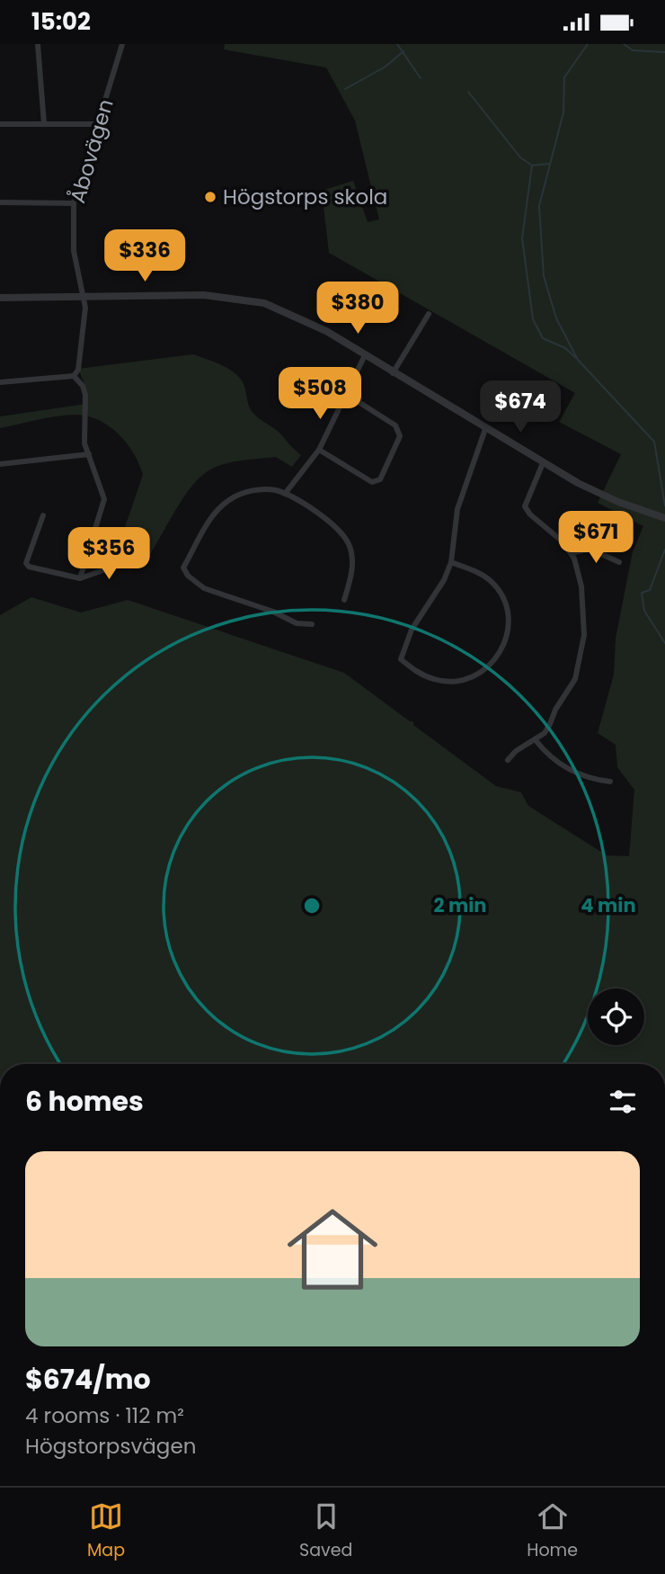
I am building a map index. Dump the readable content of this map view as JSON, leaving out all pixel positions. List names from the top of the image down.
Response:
{
  "streets": {
    "street": ["Åbovägen"]
  },
  "places": ["Högstorps skola"],
  "page": {
    "status": "15:02",
    "price": [
      "$336",
      "$380",
      "$508",
      "$674",
      "$671",
      "$356"
    ],
    "heading": "6 homes",
    "list": [
      {
        "name": "$674/mo",
        "note": "4 rooms · 112 m² · Högstorpsvägen"
      }
    ],
    "tabs": ["Map", "Saved", "Home"]
  },
  "rings": ["2 min", "4 min"]
}
